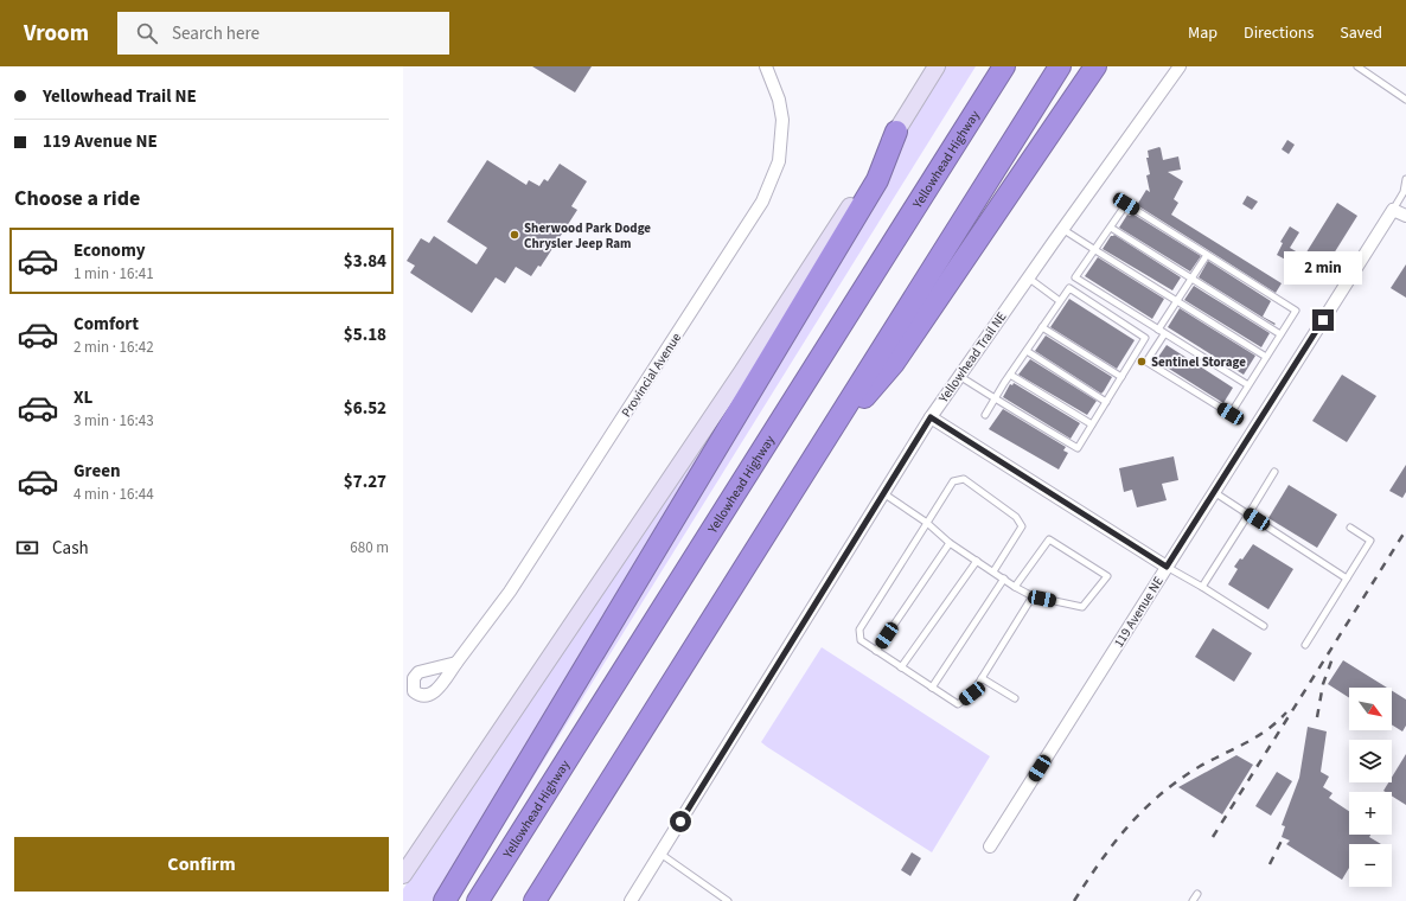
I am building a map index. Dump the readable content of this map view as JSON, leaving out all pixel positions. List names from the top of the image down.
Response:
{
  "streets": {
    "highway": ["Yellowhead Highway"],
    "street": ["Yellowhead Trail NE", "Provincial Avenue", "119 Avenue NE"]
  },
  "places": ["Sherwood Park Dodge Chrysler Jeep Ram", "Sentinel Storage"],
  "north": "bottom right",
  "page": {
    "header": "Vroom",
    "search": "Search here",
    "nav": ["Map", "Directions", "Saved"],
    "banner": ["Yellowhead Trail NE", "119 Avenue NE"],
    "heading": "Choose a ride",
    "list": [
      {
        "name": "Economy",
        "note": "1 min · 16:41",
        "value": "$3.84"
      },
      {
        "name": "Comfort",
        "note": "2 min · 16:42",
        "value": "$5.18"
      },
      {
        "name": "XL",
        "note": "3 min · 16:43",
        "value": "$6.52"
      },
      {
        "name": "Green",
        "note": "4 min · 16:44",
        "value": "$7.27"
      }
    ],
    "bubble": "2 min",
    "pay": ["Cash", "680 m"],
    "map_buttons": ["+", "−"],
    "buttons": "Confirm"
  }
}
